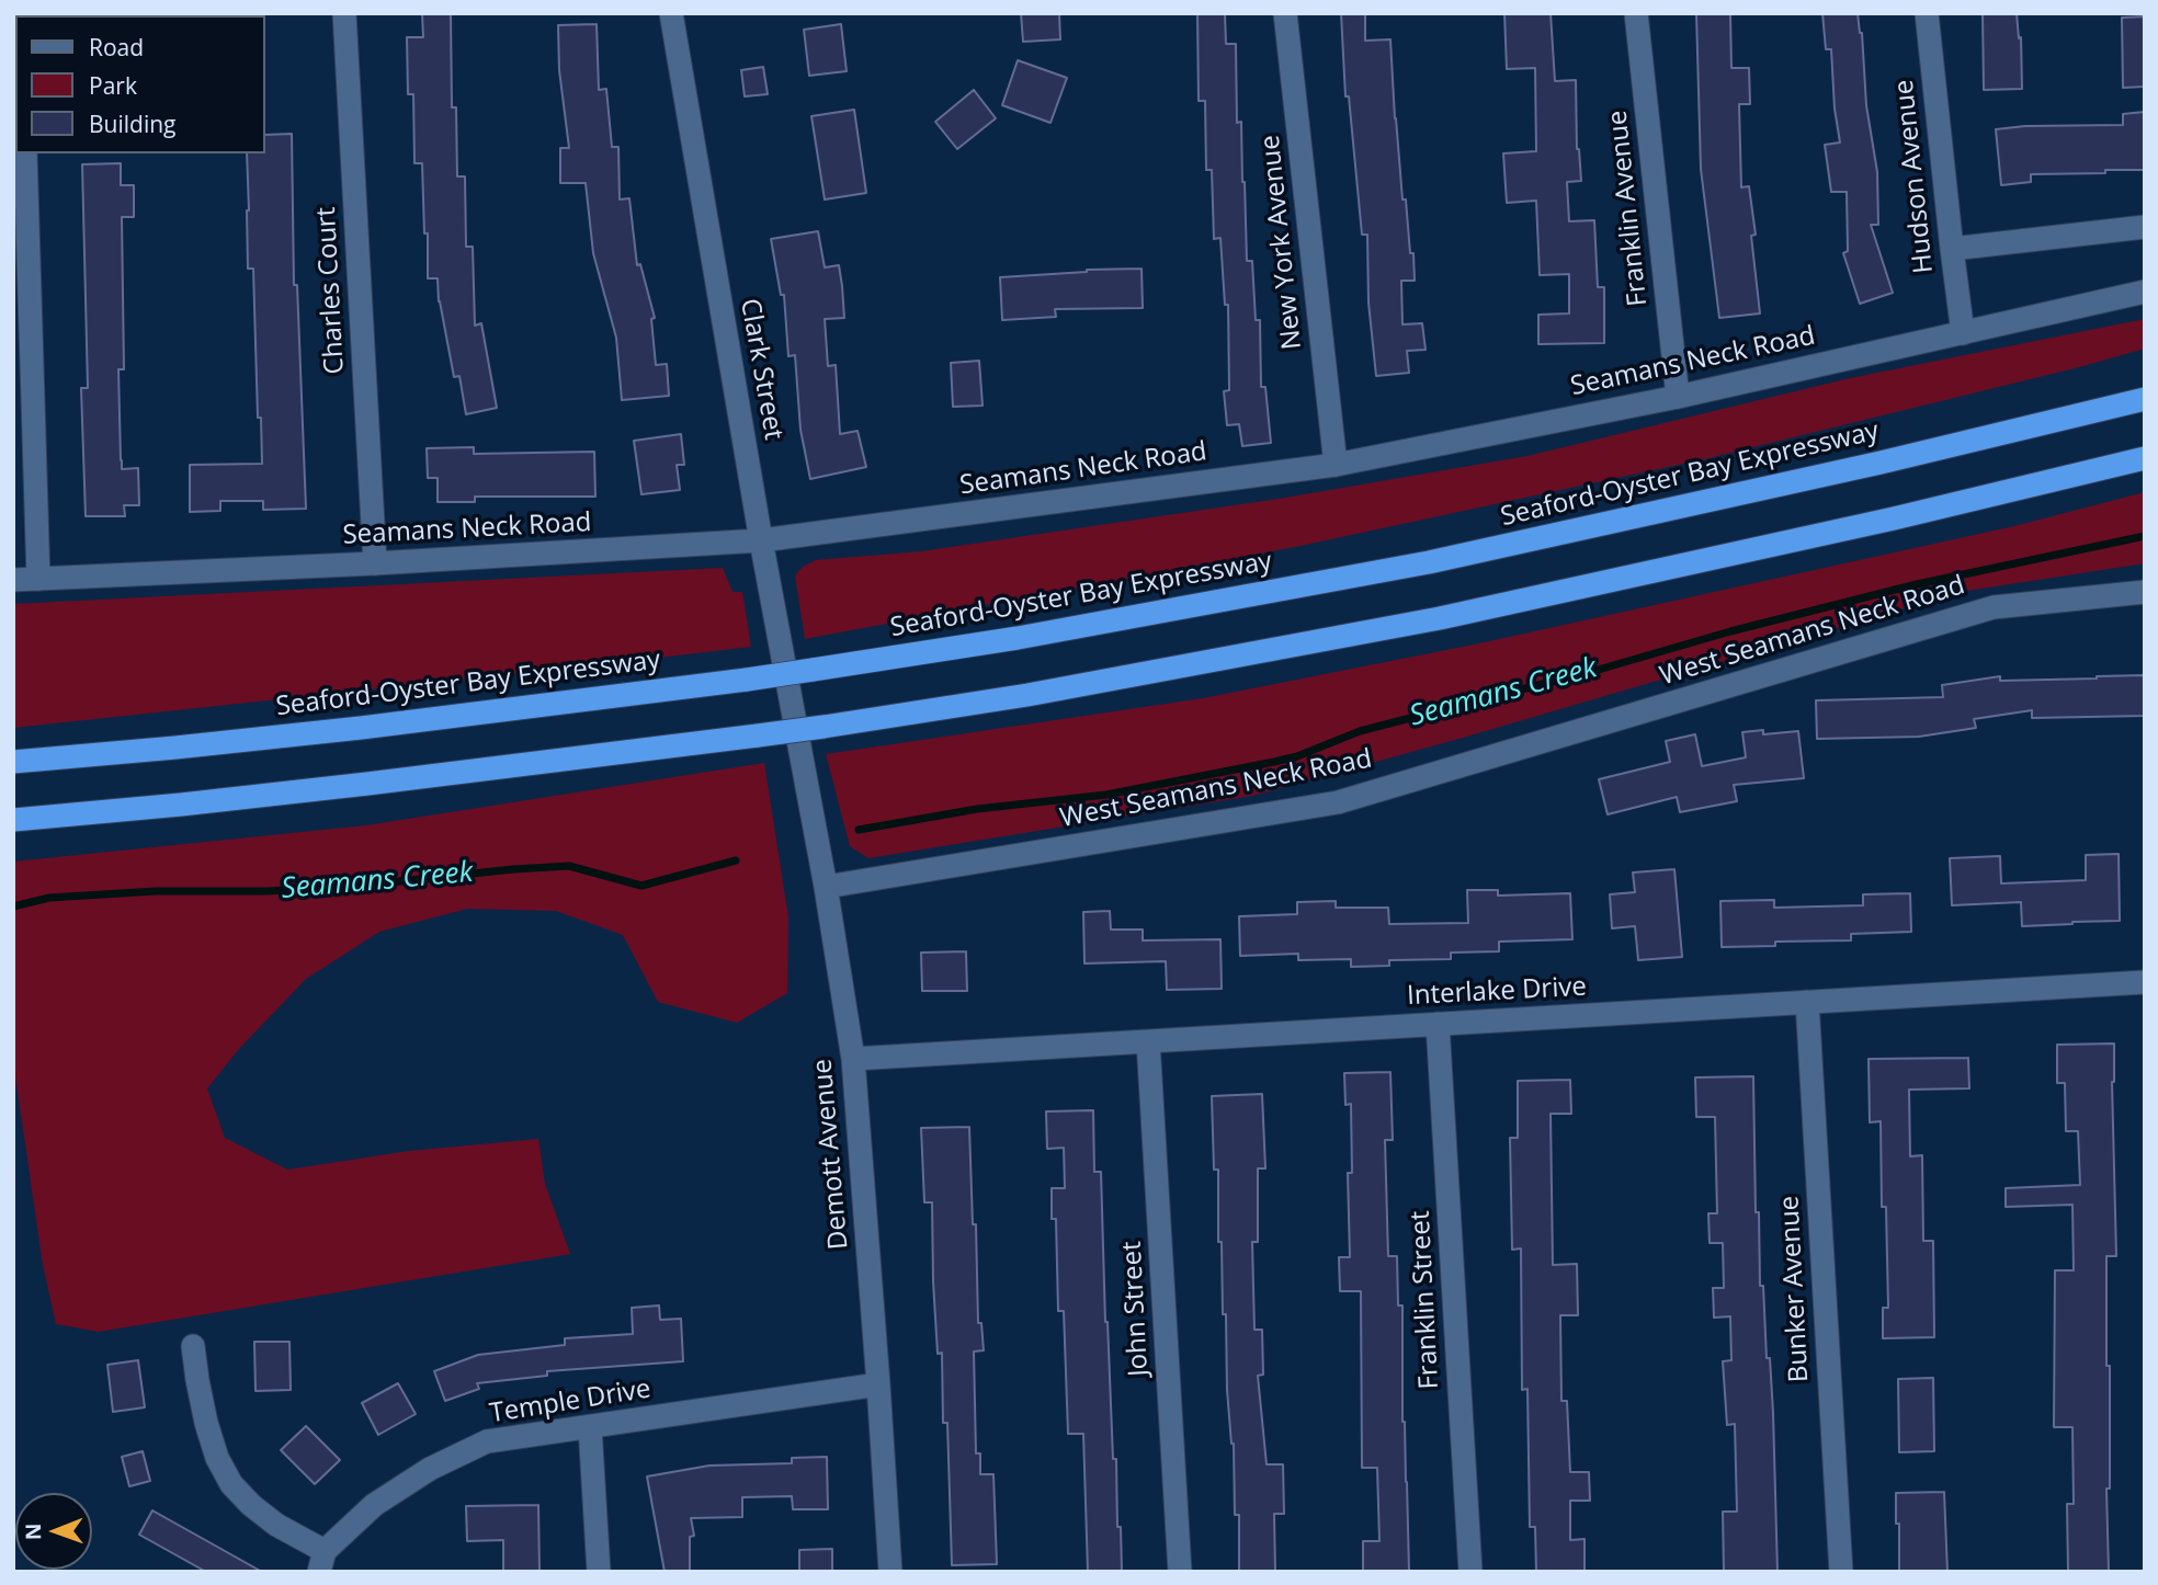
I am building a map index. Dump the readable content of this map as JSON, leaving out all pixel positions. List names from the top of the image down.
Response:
{
  "streets": {
    "highway": ["Seaford-Oyster Bay Expressway"],
    "street": [
      "Hudson Avenue",
      "Franklin Avenue",
      "New York Avenue",
      "Charles Court",
      "Seamans Neck Road",
      "Clark Street",
      "West Seamans Neck Road",
      "Interlake Drive",
      "Demott Avenue",
      "Bunker Avenue",
      "Franklin Street",
      "John Street",
      "Temple Drive"
    ]
  },
  "crossings": [
    ["Hudson Avenue", "Seamans Neck Road"],
    ["Franklin Avenue", "Seamans Neck Road"],
    ["New York Avenue", "Seamans Neck Road"],
    ["Charles Court", "Seamans Neck Road"],
    ["Seamans Neck Road", "Clark Street"],
    ["Clark Street", "Demott Avenue"],
    ["West Seamans Neck Road", "Demott Avenue"],
    ["Interlake Drive", "Demott Avenue"],
    ["Interlake Drive", "Bunker Avenue"],
    ["Interlake Drive", "Franklin Street"],
    ["Interlake Drive", "John Street"],
    ["Demott Avenue", "Temple Drive"]
  ],
  "water": ["Seamans Creek"],
  "legend": ["Road", "Park", "Building"],
  "north": "left"
}
